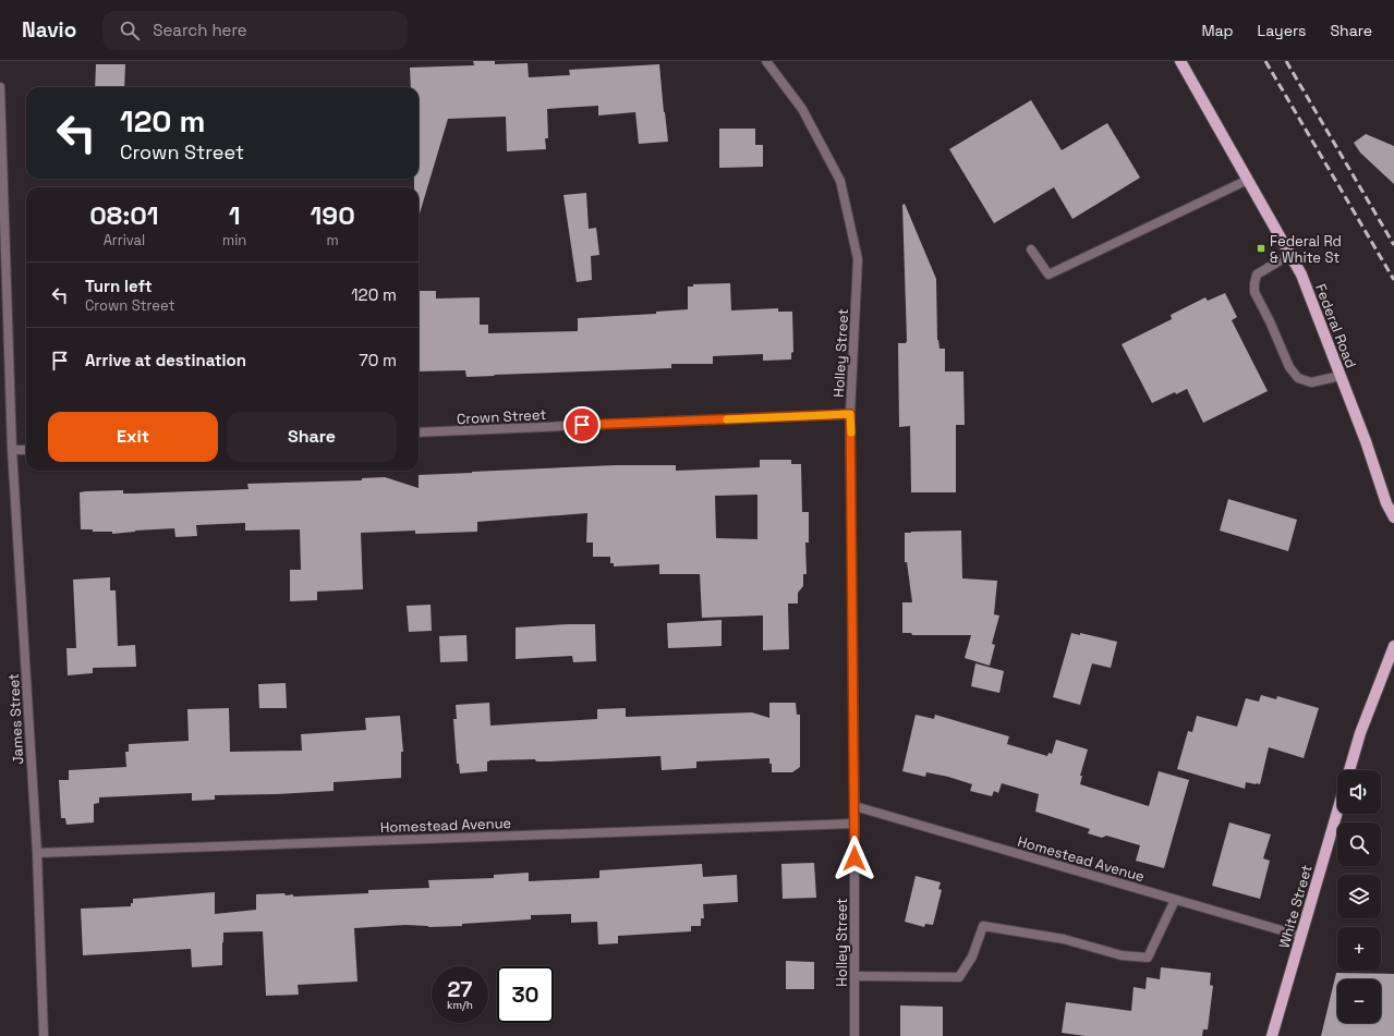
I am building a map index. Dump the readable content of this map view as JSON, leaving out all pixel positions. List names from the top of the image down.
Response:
{
  "streets": {
    "main road": ["Federal Road", "White Street"],
    "street": [
      "Holley Street",
      "Crown Street",
      "James Street",
      "Homestead Avenue"
    ]
  },
  "crossings": [
    ["Holley Street", "Crown Street"],
    ["Holley Street", "Homestead Avenue"],
    ["James Street", "Homestead Avenue"],
    ["Homestead Avenue", "White Street"]
  ],
  "places": {
    "transit": ["Federal Rd & White St"]
  },
  "page": {
    "header": "Navio",
    "search": "Search here",
    "nav": ["Map", "Layers", "Share"],
    "turn": ["120 m", "Crown Street"],
    "eta": [
      "08:01",
      "Arrival",
      "1",
      "min",
      "190",
      "m"
    ],
    "list": [
      {
        "name": "Turn left",
        "note": "Crown Street",
        "value": "120 m"
      },
      {
        "name": "Arrive at destination",
        "value": "70 m"
      }
    ],
    "buttons": ["Exit", "Share"],
    "map_buttons": ["+", "−"],
    "speed": "27 km/h",
    "limit": "30"
  }
}
